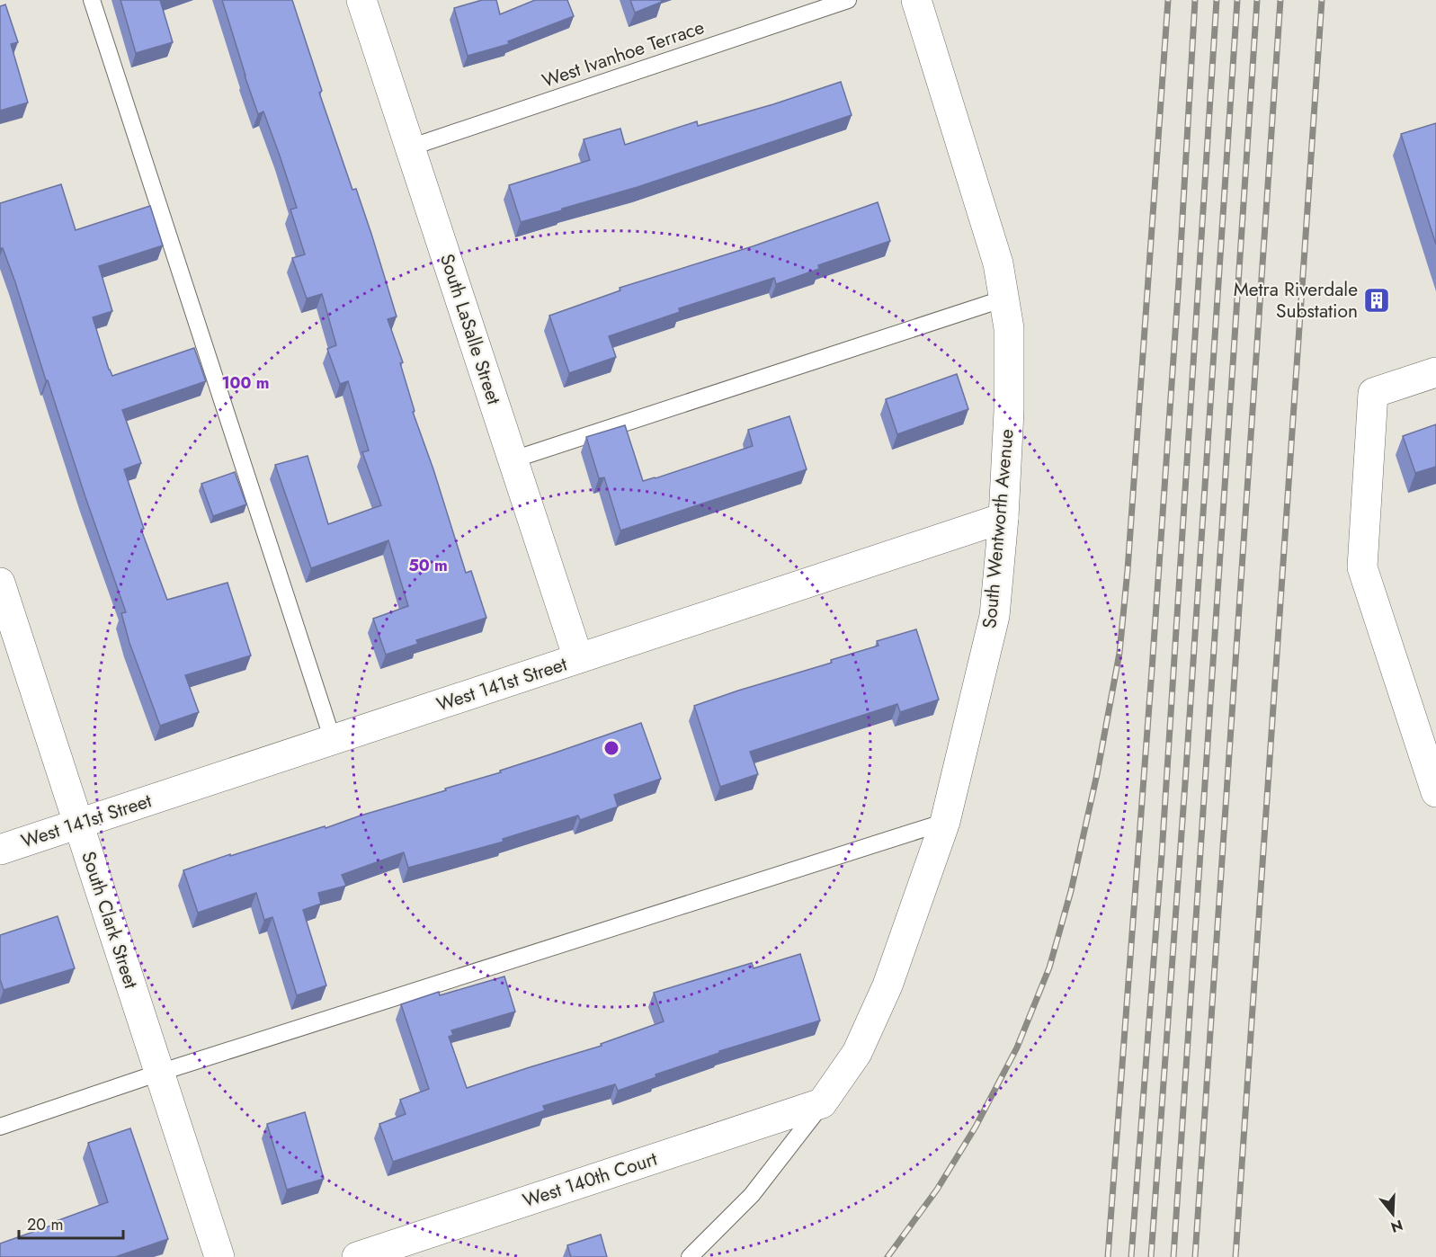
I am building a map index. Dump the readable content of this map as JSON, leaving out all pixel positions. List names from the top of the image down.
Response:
{
  "streets": {
    "street": [
      "South LaSalle Street",
      "South Wentworth Avenue",
      "West 141st Street",
      "South Clark Street",
      "West 140th Court"
    ],
    "lane": ["West Ivanhoe Terrace"]
  },
  "crossings": [
    ["West Ivanhoe Terrace", "South LaSalle Street"],
    ["South LaSalle Street", "West 141st Street"],
    ["South Wentworth Avenue", "West 141st Street"],
    ["South Wentworth Avenue", "West 140th Court"],
    ["West 141st Street", "South Clark Street"]
  ],
  "places": {
    "building": ["Metra Riverdale Substation"]
  },
  "scale_bar": "20 m",
  "north": "bottom",
  "rings": ["100 m", "50 m"]
}
